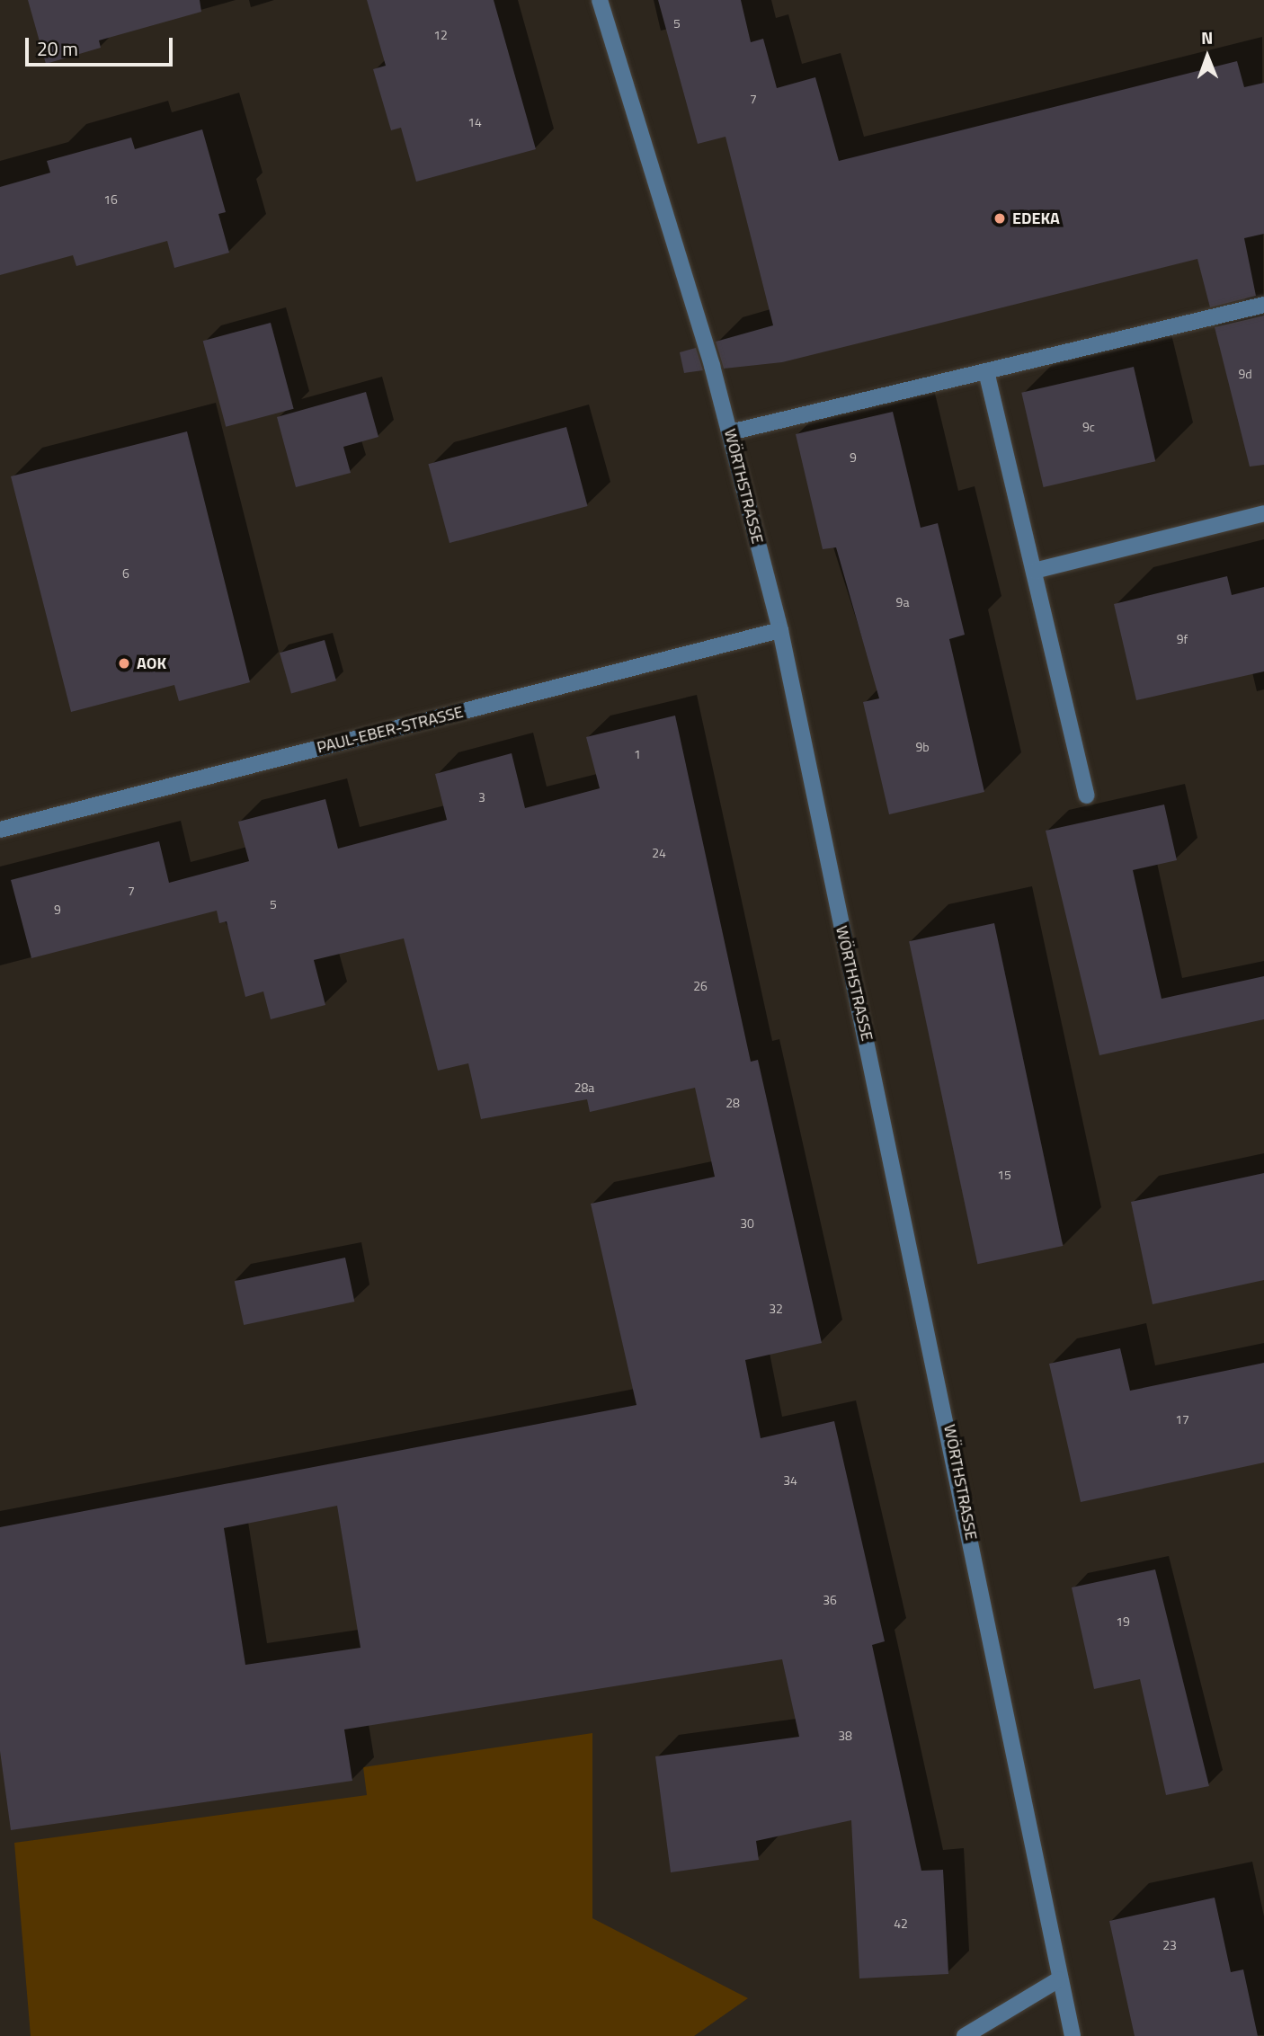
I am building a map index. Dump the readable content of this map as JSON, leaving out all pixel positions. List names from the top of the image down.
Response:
{
  "streets": {
    "street": ["WÖRTHSTRASSE", "PAUL-EBER-STRASSE"]
  },
  "crossings": [
    ["WÖRTHSTRASSE", "PAUL-EBER-STRASSE"]
  ],
  "places": ["EDEKA", "AOK"],
  "house_numbers": [
    "5",
    "12",
    "7",
    "14",
    "16",
    "9d",
    "9c",
    "9",
    "6",
    "9a",
    "9f",
    "9b",
    "1",
    "3",
    "24",
    "7",
    "5",
    "9",
    "26",
    "28a",
    "28",
    "15",
    "30",
    "32",
    "17",
    "34",
    "36",
    "19",
    "38",
    "42",
    "23"
  ],
  "scale_bar": "20 m",
  "north": "top"
}
